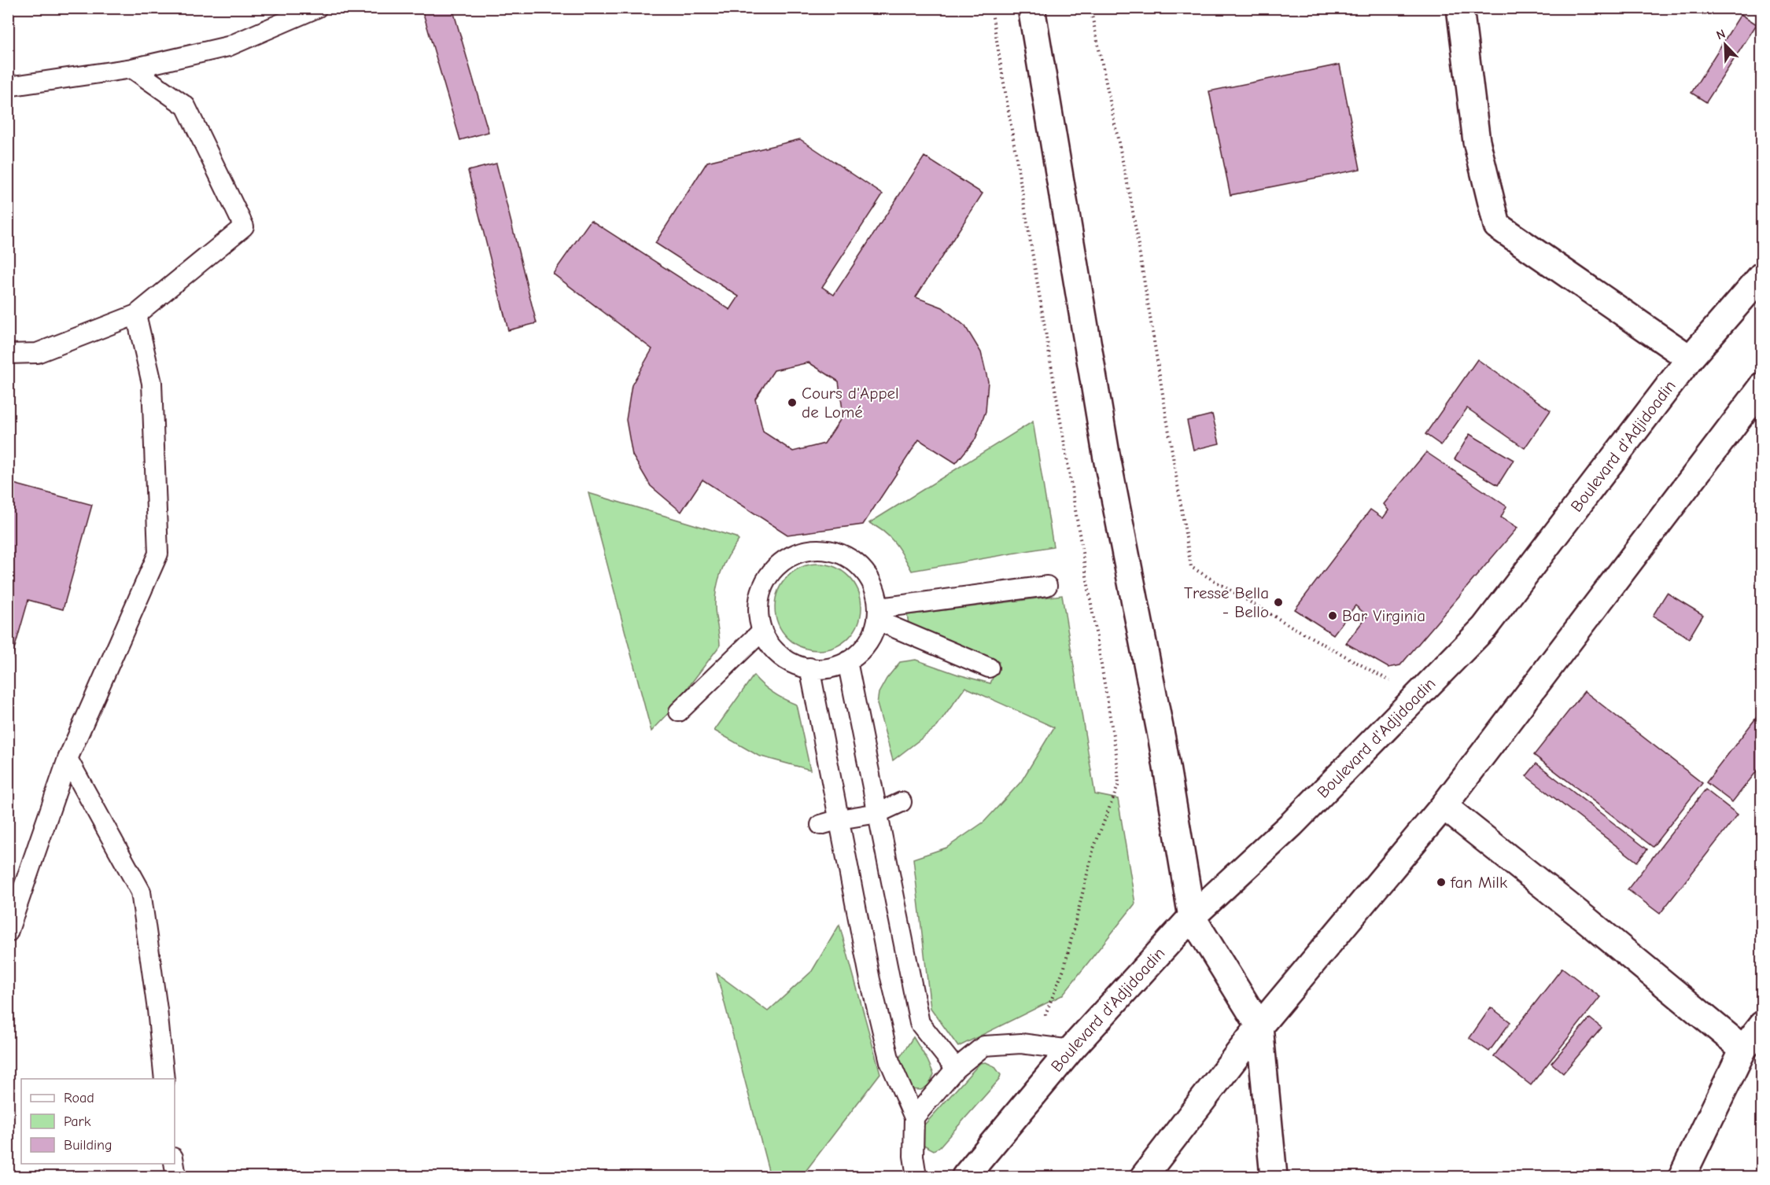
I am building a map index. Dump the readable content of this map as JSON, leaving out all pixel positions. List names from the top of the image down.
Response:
{
  "streets": {
    "street": ["Boulevard d'Adjidoadin"]
  },
  "places": [
    "Cours d'Appel de Lomé",
    "Tresse Bella - Bello",
    "Bar Virginia",
    "fan Milk"
  ],
  "legend": ["Road", "Park", "Building"],
  "north": "top left"
}
